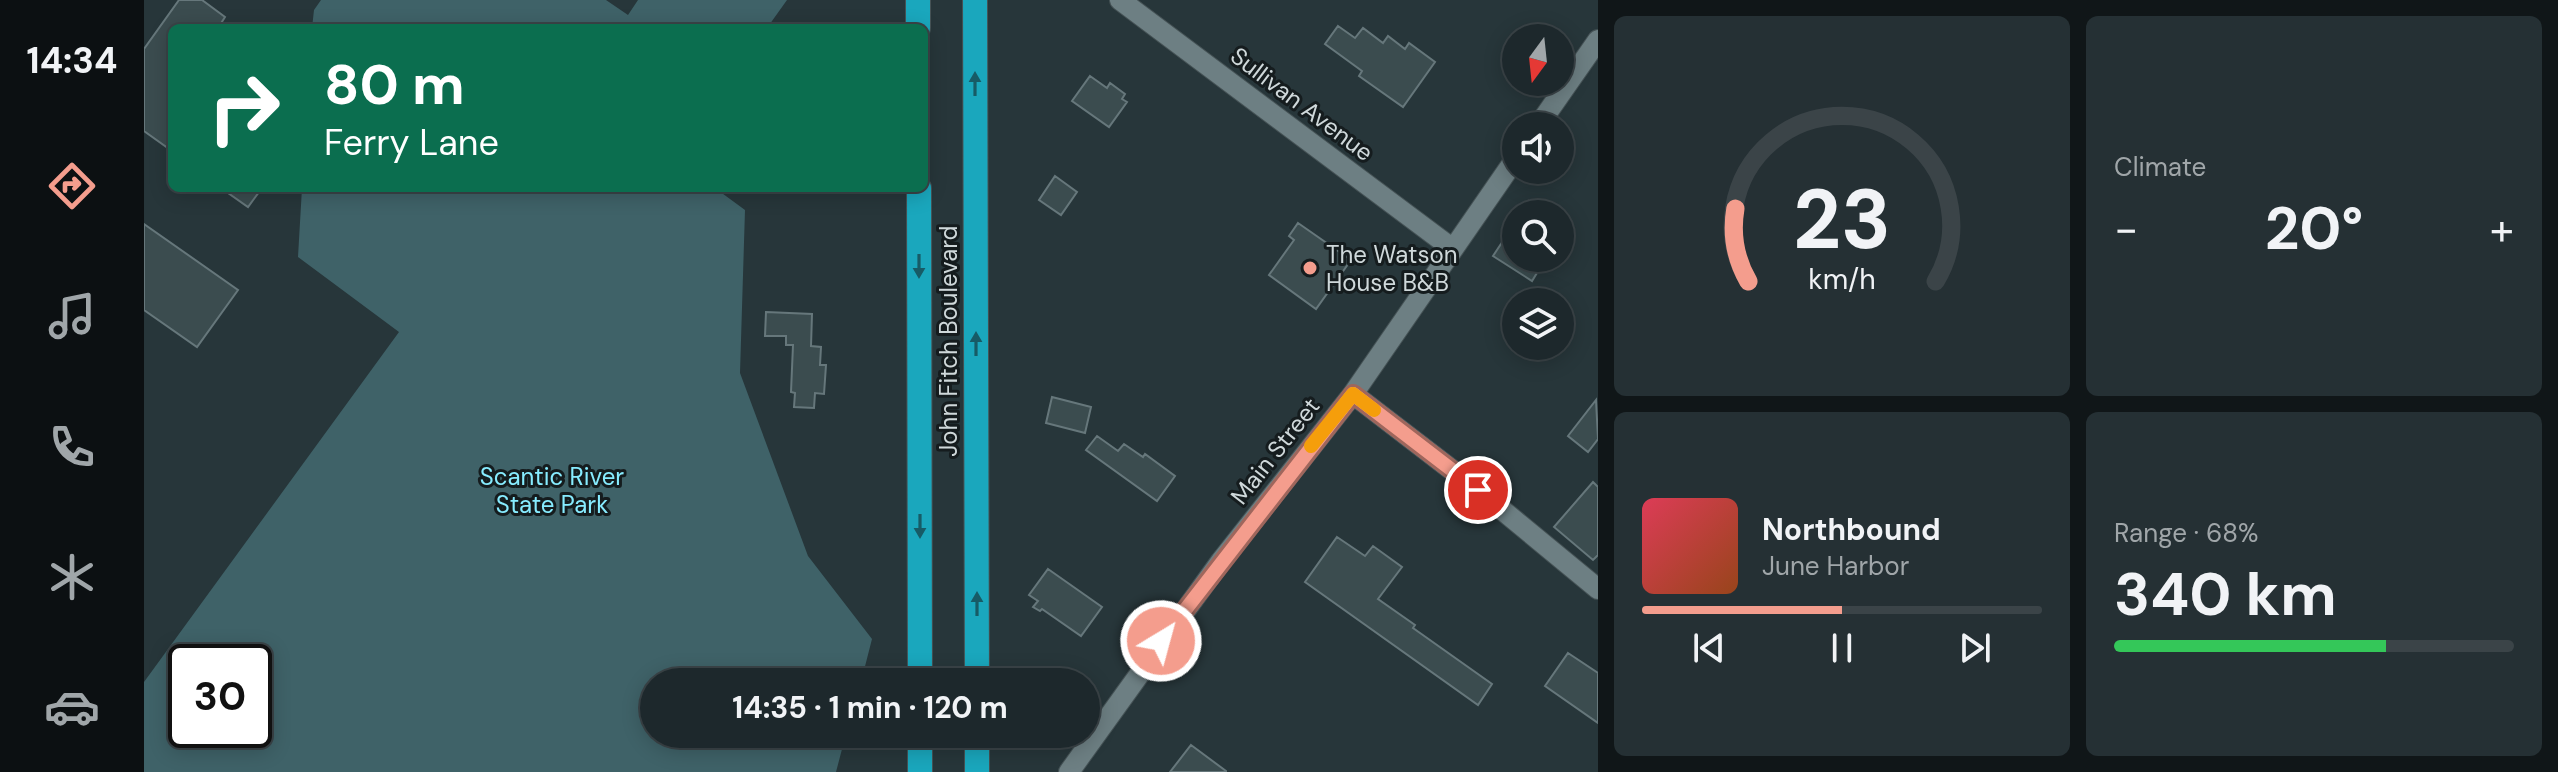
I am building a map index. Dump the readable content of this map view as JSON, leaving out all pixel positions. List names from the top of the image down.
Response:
{
  "streets": {
    "highway": ["John Fitch Boulevard"],
    "street": ["Sullivan Avenue", "Main Street"]
  },
  "crossings": [
    ["Sullivan Avenue", "Main Street"]
  ],
  "parks": ["Scantic River State Park"],
  "places": ["The Watson House B&B"],
  "north": "bottom",
  "page": {
    "tabs": "14:34",
    "tile": [
      "Climate",
      ["Range · 68%", "340 km"]
    ],
    "turn": ["80 m", "Ferry Lane"],
    "heat": ["−", "20°", "+"],
    "song": ["Northbound", "June Harbor"],
    "limit": "30",
    "trip": "14:35 · 1 min · 120 m",
    "gauge": ["23", "km/h"]
  }
}
